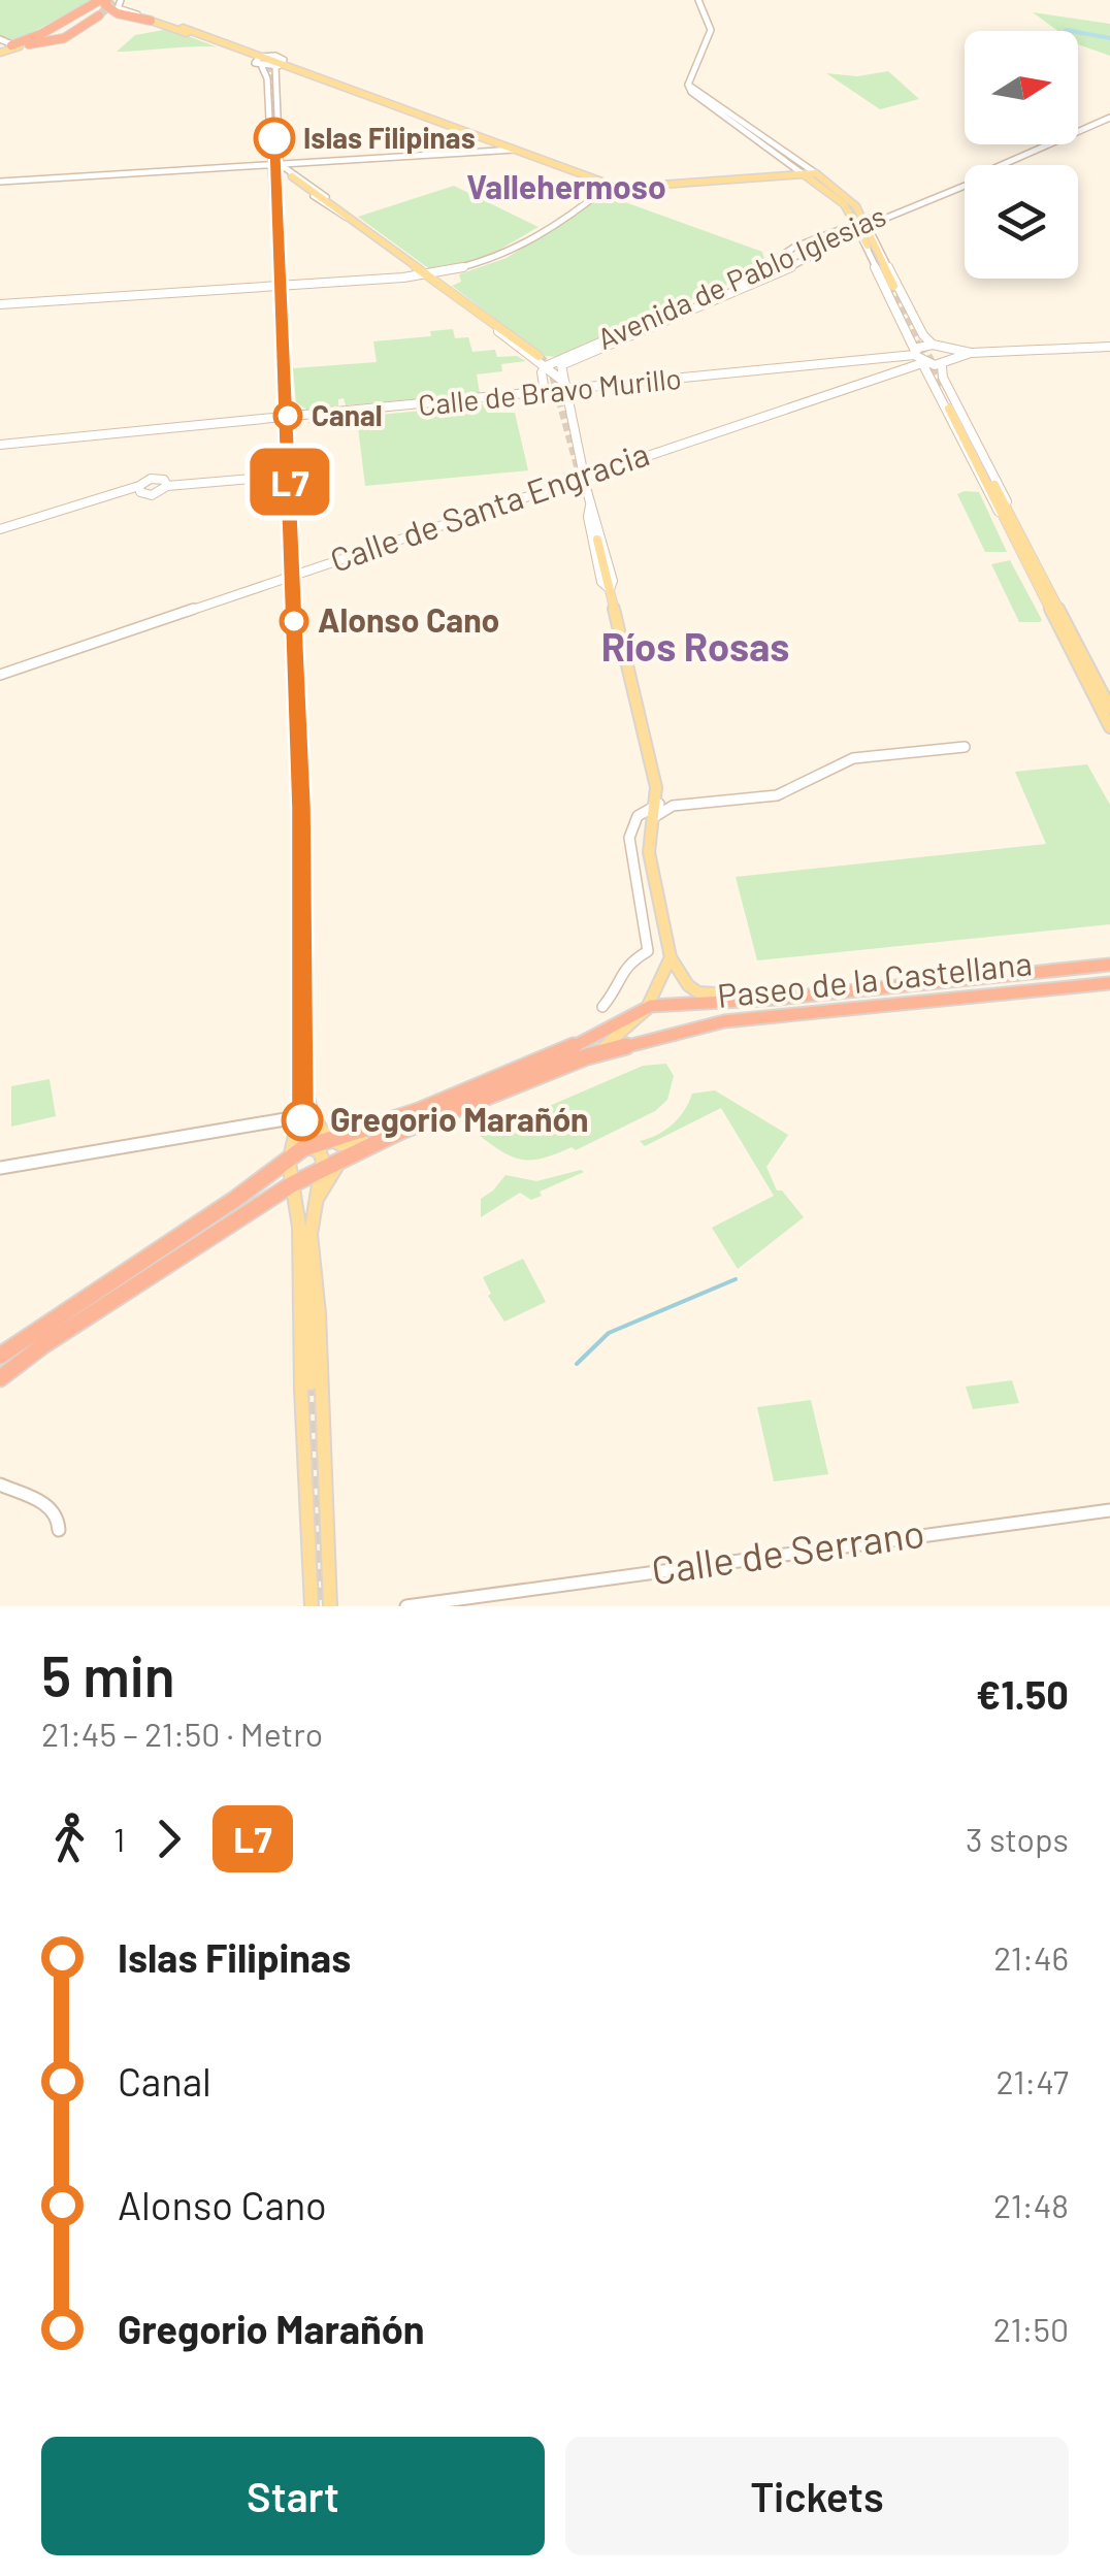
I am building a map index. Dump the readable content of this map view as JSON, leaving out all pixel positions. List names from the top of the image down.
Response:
{
  "streets": {
    "highway": ["Paseo de la Castellana"],
    "main road": ["Calle de Santa Engracia"],
    "street": ["Avenida de Pablo Iglesias", "Calle de Bravo Murillo", "Calle de Serrano"]
  },
  "districts": ["Vallehermoso", "Ríos Rosas"],
  "places": [
    "Islas Filipinas",
    "Canal",
    "Alonso Cano",
    "Gregorio Marañón"
  ],
  "lines": ["metro line L7"],
  "north": "right",
  "page": {
    "on_map": "L7",
    "heading": ["5 min", "21:45 – 21:50 · Metro", "€1.50"],
    "legs": ["1", "L7", "3 stops"],
    "list": [
      {
        "name": "Islas Filipinas",
        "value": "21:46"
      },
      {
        "name": "Canal",
        "value": "21:47"
      },
      {
        "name": "Alonso Cano",
        "value": "21:48"
      },
      {
        "name": "Gregorio Marañón",
        "value": "21:50"
      }
    ],
    "buttons": ["Start", "Tickets"]
  }
}
